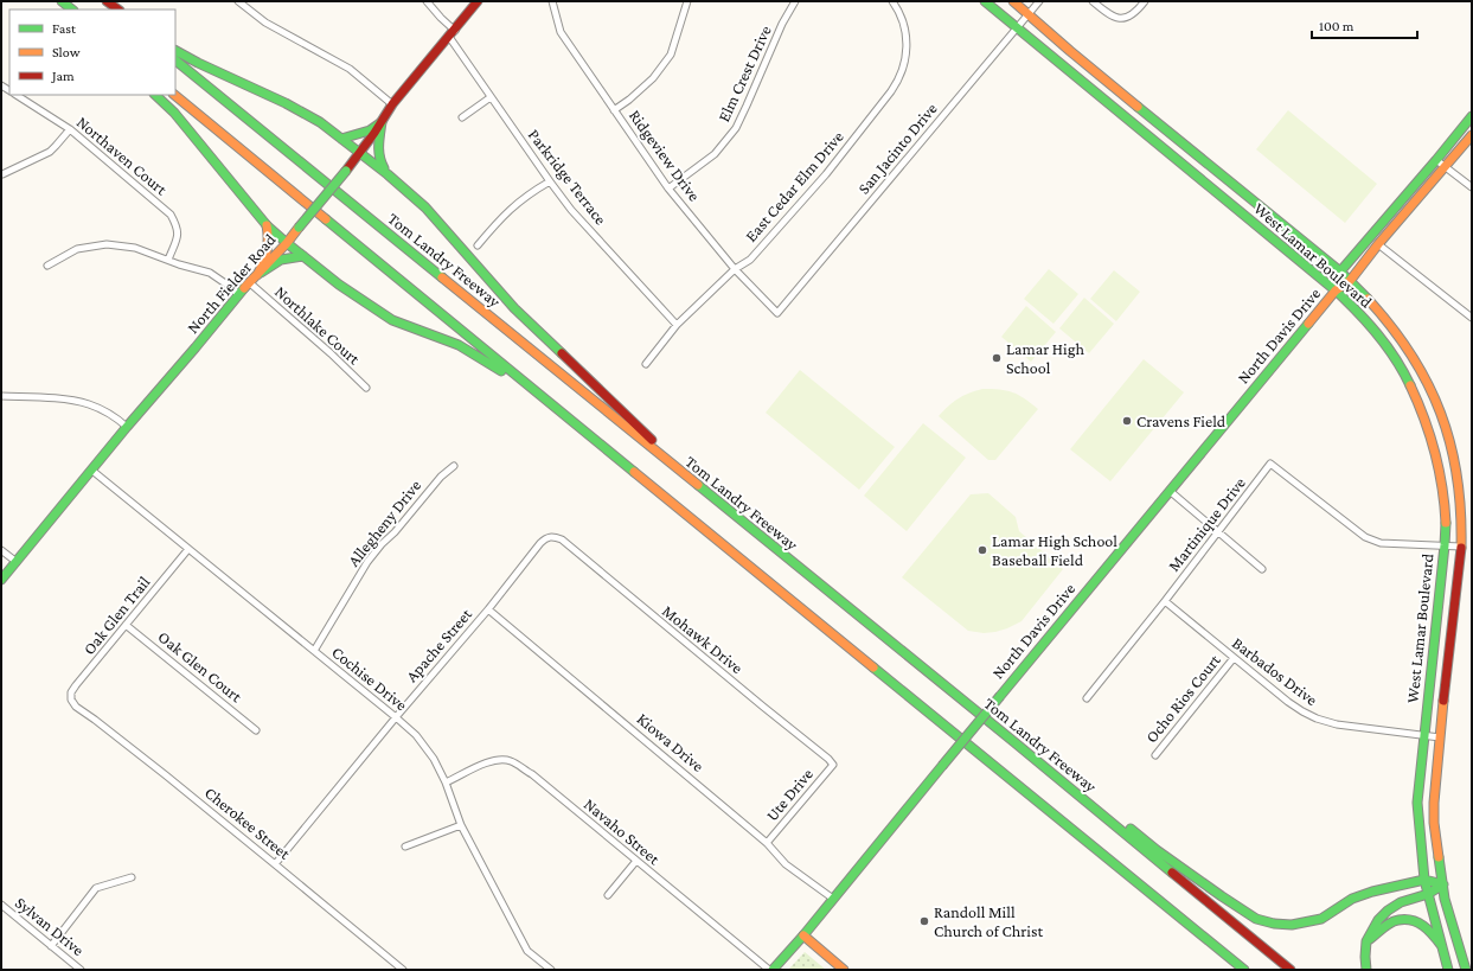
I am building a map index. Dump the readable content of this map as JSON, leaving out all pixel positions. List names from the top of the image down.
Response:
{
  "streets": {
    "main road": [
      "West Lamar Boulevard",
      "Tom Landry Freeway",
      "North Fielder Road",
      "North Davis Drive"
    ],
    "street": [
      "Elm Crest Drive",
      "San Jacinto Drive",
      "Northaven Court",
      "Ridgeview Drive",
      "Parkridge Terrace",
      "East Cedar Elm Drive",
      "Northlake Court",
      "Allegheny Drive",
      "Martinique Drive",
      "Oak Glen Trail",
      "Mohawk Drive",
      "Apache Street",
      "Oak Glen Court",
      "Barbados Drive",
      "Cochise Drive",
      "Ocho Rios Court",
      "Kiowa Drive",
      "Ute Drive",
      "Cherokee Street",
      "Navaho Street",
      "Sylvan Drive"
    ]
  },
  "crossings": [
    ["Elm Crest Drive", "Ridgeview Drive"],
    ["San Jacinto Drive", "Ridgeview Drive"],
    ["San Jacinto Drive", "West Lamar Boulevard"],
    ["Ridgeview Drive", "East Cedar Elm Drive"],
    ["Parkridge Terrace", "East Cedar Elm Drive"],
    ["Parkridge Terrace", "North Fielder Road"],
    ["West Lamar Boulevard", "North Davis Drive"],
    ["West Lamar Boulevard", "Martinique Drive"],
    ["West Lamar Boulevard", "Barbados Drive"],
    ["North Fielder Road", "Northlake Court"],
    ["North Fielder Road", "Cochise Drive"],
    ["North Davis Drive", "Kiowa Drive"],
    ["Allegheny Drive", "Cochise Drive"],
    ["Martinique Drive", "Barbados Drive"],
    ["Oak Glen Trail", "Oak Glen Court"],
    ["Oak Glen Trail", "Cochise Drive"],
    ["Oak Glen Trail", "Cherokee Street"],
    ["Mohawk Drive", "Apache Street"],
    ["Mohawk Drive", "Ute Drive"],
    ["Apache Street", "Cochise Drive"],
    ["Apache Street", "Kiowa Drive"],
    ["Apache Street", "Cherokee Street"],
    ["Barbados Drive", "Ocho Rios Court"],
    ["Cochise Drive", "Navaho Street"],
    ["Kiowa Drive", "Ute Drive"]
  ],
  "places": [
    "Lamar High School",
    "Cravens Field",
    "Lamar High School Baseball Field",
    "Randoll Mill Church of Christ"
  ],
  "legend": ["Fast", "Slow", "Jam"],
  "scale_bar": "100 m"
}
